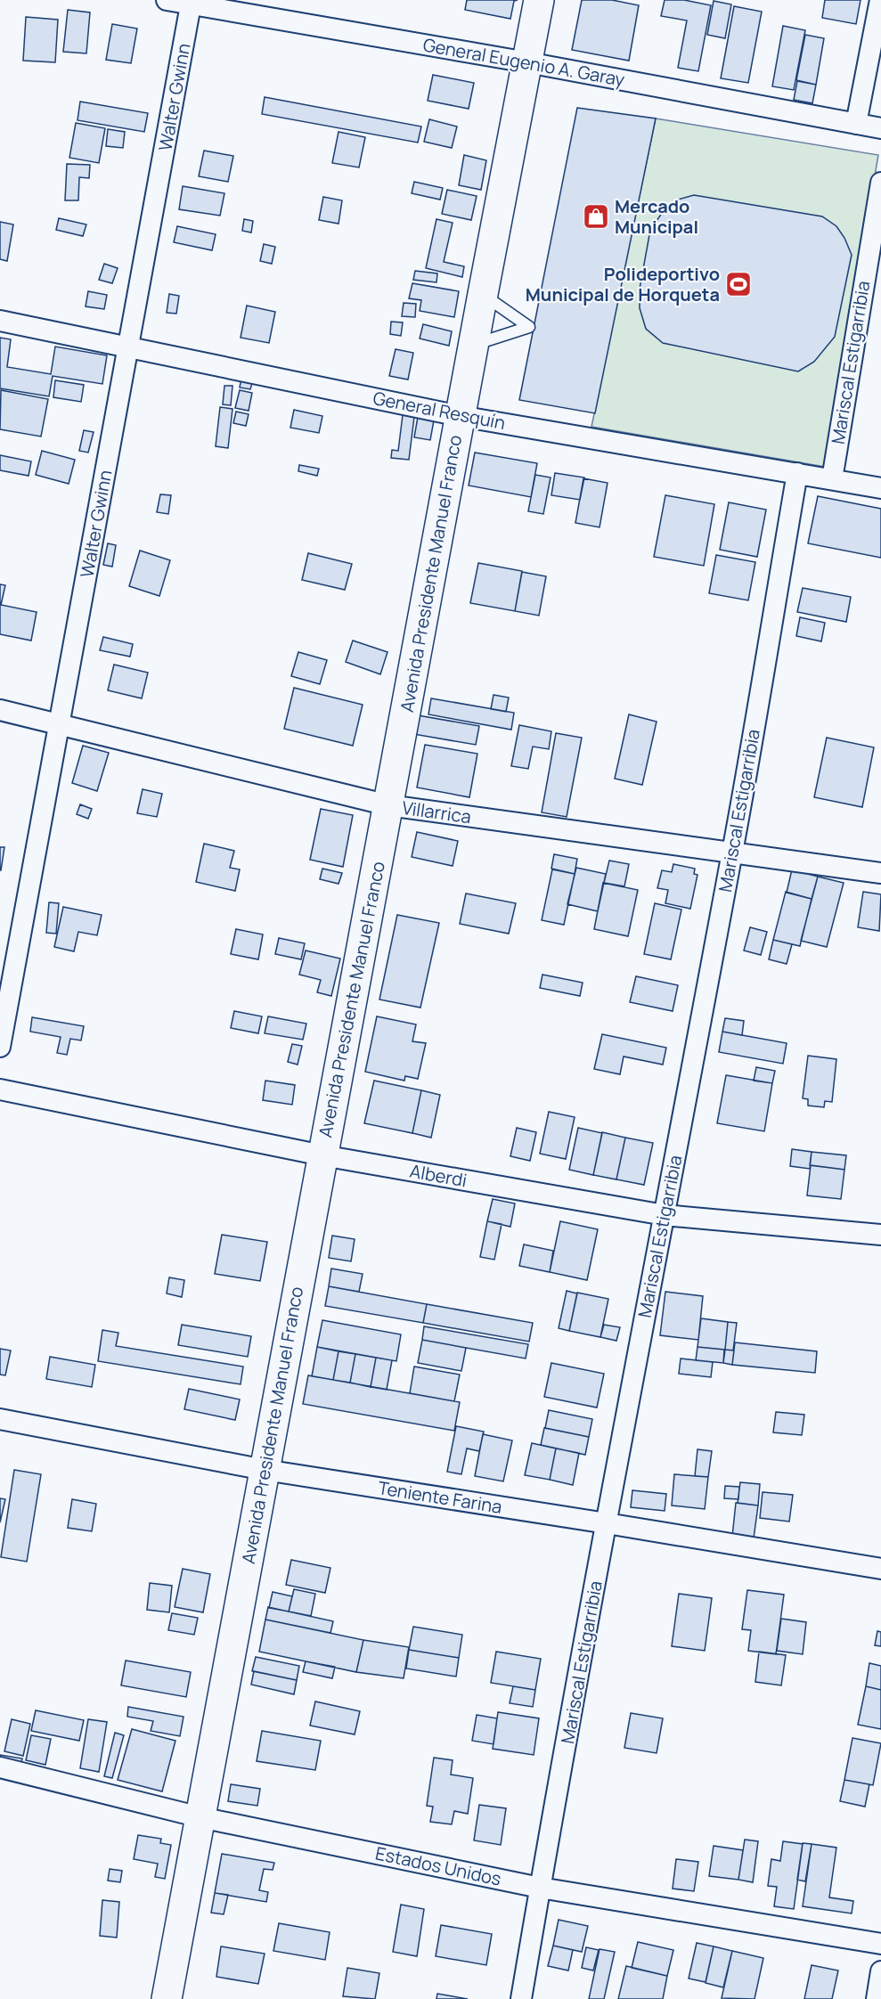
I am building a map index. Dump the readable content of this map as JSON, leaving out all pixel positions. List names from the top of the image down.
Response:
{
  "streets": {
    "main road": ["Avenida Presidente Manuel Franco"],
    "street": [
      "General Eugenio A. Garay",
      "Walter Gwinn",
      "Mariscal Estigarribia",
      "General Resquín",
      "Villarrica",
      "Alberdi",
      "Teniente Farina",
      "Estados Unidos"
    ]
  },
  "crossings": [
    ["General Eugenio A. Garay", "Walter Gwinn"],
    ["General Eugenio A. Garay", "Avenida Presidente Manuel Franco"],
    ["Walter Gwinn", "General Resquín"],
    ["Walter Gwinn", "Villarrica"],
    ["Mariscal Estigarribia", "General Resquín"],
    ["Mariscal Estigarribia", "Villarrica"],
    ["Mariscal Estigarribia", "Alberdi"],
    ["Mariscal Estigarribia", "Teniente Farina"],
    ["Mariscal Estigarribia", "Estados Unidos"],
    ["General Resquín", "Avenida Presidente Manuel Franco"],
    ["Avenida Presidente Manuel Franco", "Villarrica"],
    ["Avenida Presidente Manuel Franco", "Alberdi"],
    ["Avenida Presidente Manuel Franco", "Teniente Farina"],
    ["Avenida Presidente Manuel Franco", "Estados Unidos"]
  ],
  "places": {
    "shop": ["Mercado Municipal"],
    "sports": ["Polideportivo Municipal de Horqueta"]
  }
}
